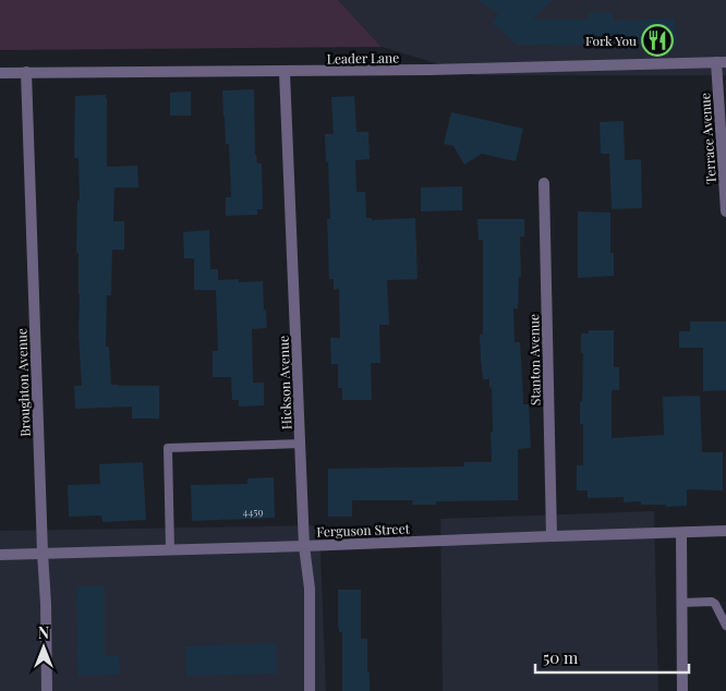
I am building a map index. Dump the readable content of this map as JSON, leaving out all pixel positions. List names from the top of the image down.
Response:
{
  "streets": {
    "street": [
      "Leader Lane",
      "Terrace Avenue",
      "Stanton Avenue",
      "Broughton Avenue",
      "Hickson Avenue",
      "Ferguson Street"
    ]
  },
  "crossings": [
    ["Leader Lane", "Terrace Avenue"],
    ["Leader Lane", "Broughton Avenue"],
    ["Leader Lane", "Hickson Avenue"],
    ["Stanton Avenue", "Ferguson Street"],
    ["Broughton Avenue", "Ferguson Street"],
    ["Hickson Avenue", "Ferguson Street"]
  ],
  "places": {
    "restaurant": ["Fork You"]
  },
  "house_numbers": ["4459"],
  "scale_bar": "50 m",
  "north": "top"
}
